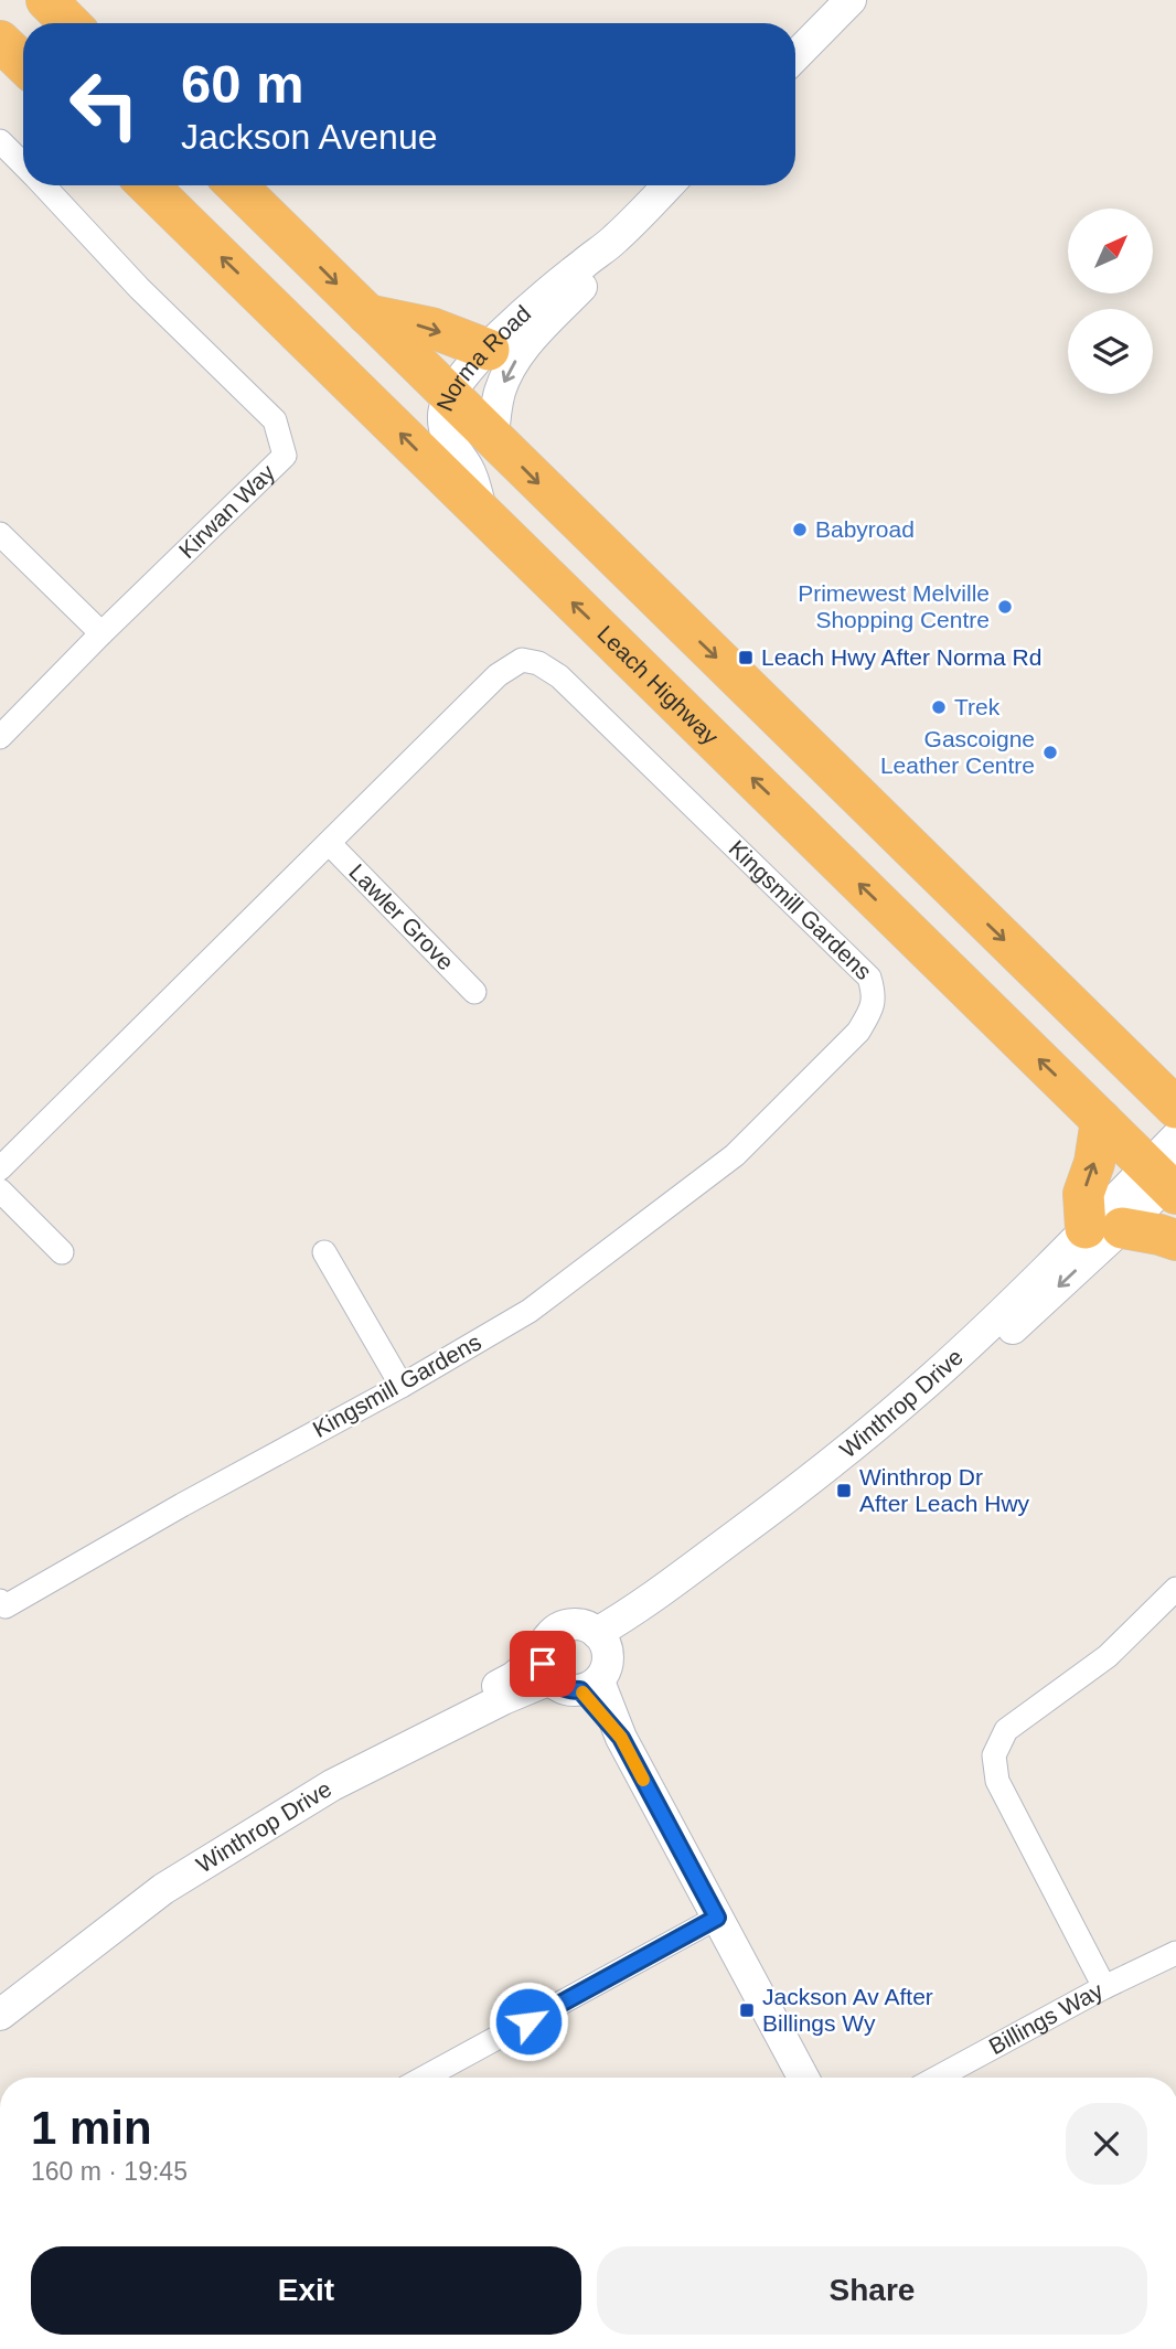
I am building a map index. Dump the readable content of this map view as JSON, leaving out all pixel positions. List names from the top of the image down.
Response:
{
  "streets": {
    "highway": ["Leach Highway"],
    "street": [
      "Norma Road",
      "Kirwan Way",
      "Kingsmill Gardens",
      "Lawler Grove",
      "Winthrop Drive",
      "Billings Way"
    ]
  },
  "crossings": [
    ["Norma Road", "Leach Highway"],
    ["Leach Highway", "Winthrop Drive"],
    ["Kingsmill Gardens", "Lawler Grove"]
  ],
  "places": {
    "other": [
      "Babyroad",
      "Primewest Melville Shopping Centre",
      "Trek",
      "Gascoigne Leather Centre"
    ],
    "transit": ["Leach Hwy After Norma Rd", "Winthrop Dr After Leach Hwy", "Jackson Av After Billings Wy"]
  },
  "north": "top right",
  "page": {
    "turn": ["60 m", "Jackson Avenue"],
    "heading": ["1 min", "160 m · 19:45"],
    "buttons": ["Exit", "Share"]
  }
}
